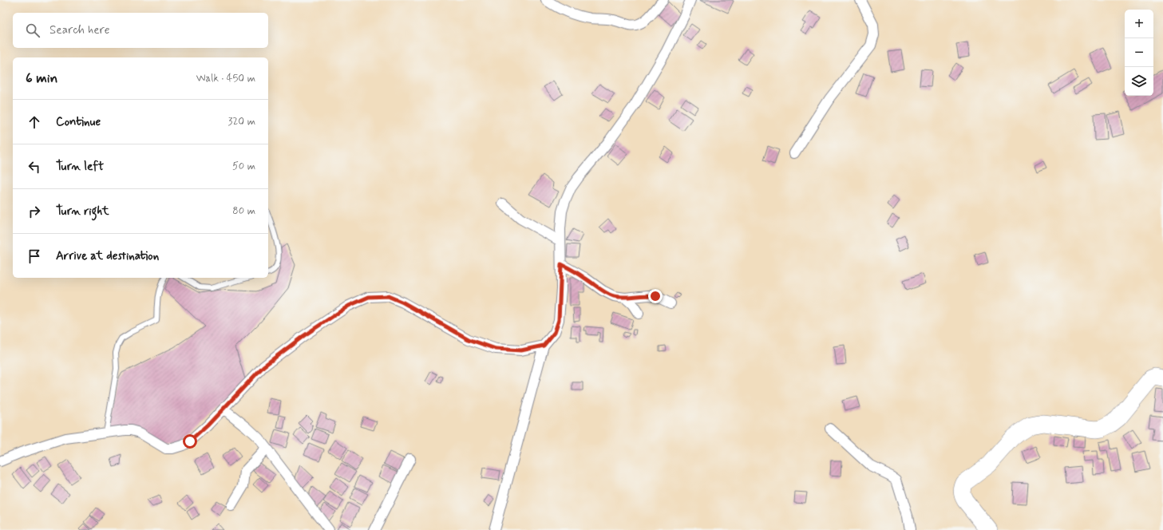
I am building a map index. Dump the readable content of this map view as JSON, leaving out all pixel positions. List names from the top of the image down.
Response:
{
  "page": {
    "map_buttons": ["+", "−"],
    "search": "Search here",
    "heading": ["6 min", "Walk · 450 m"],
    "list": [
      ["Continue", "320 m"],
      ["Turn left", "50 m"],
      ["Turn right", "80 m"],
      "Arrive at destination"
    ]
  }
}
